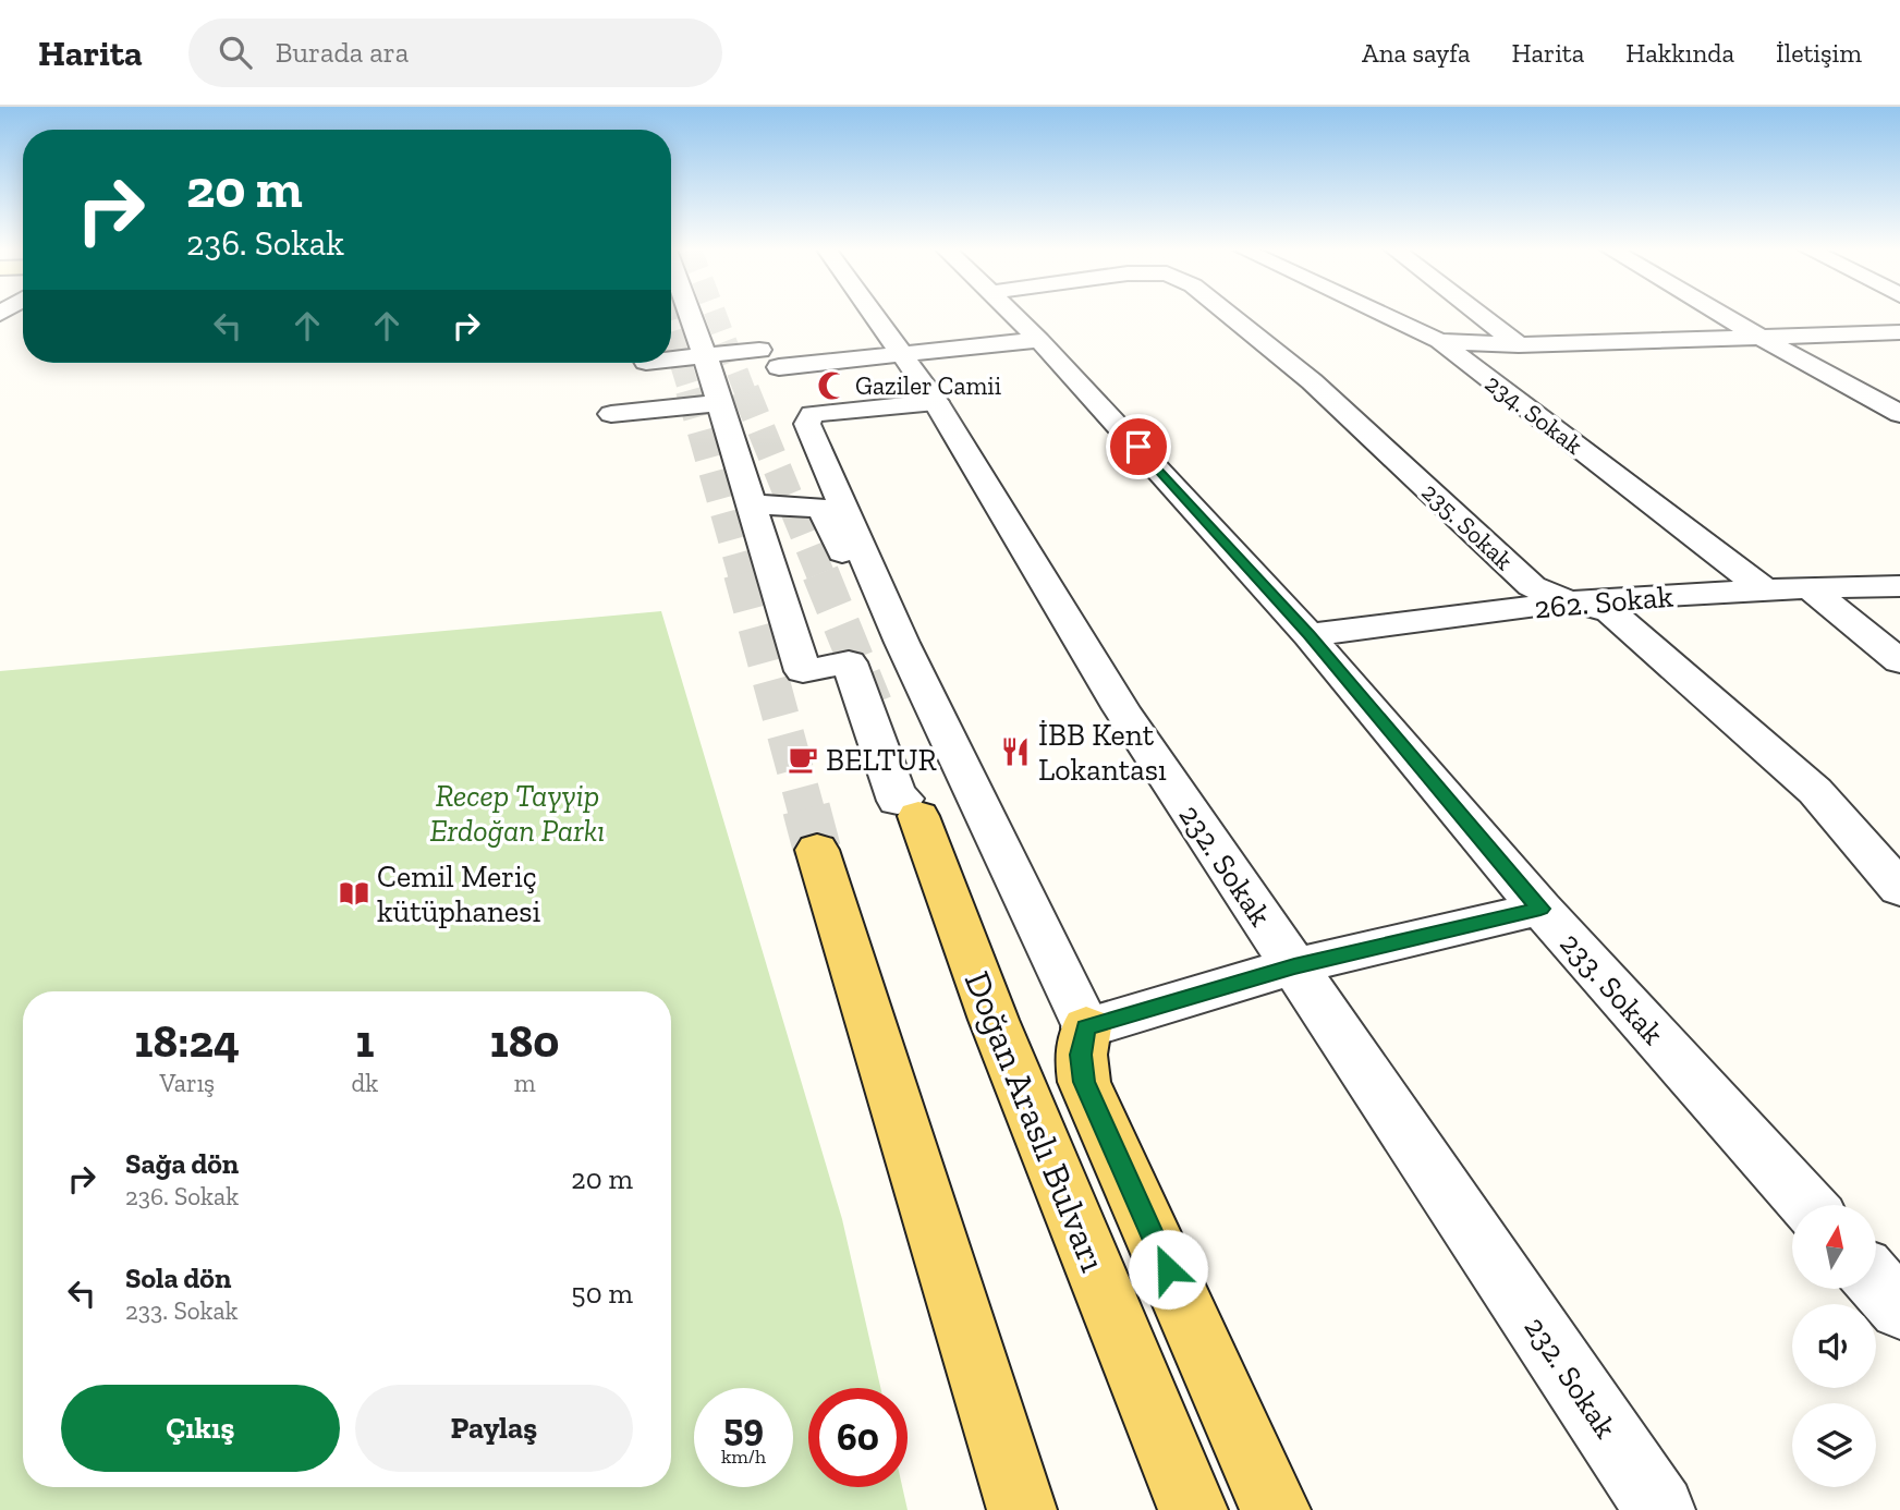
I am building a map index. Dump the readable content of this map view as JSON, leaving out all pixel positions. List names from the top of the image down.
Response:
{
  "streets": {
    "main road": ["Doğan Araslı Bulvarı"],
    "street": [
      "234. Sokak",
      "235. Sokak",
      "262. Sokak",
      "232. Sokak",
      "233. Sokak"
    ]
  },
  "crossings": [
    ["234. Sokak", "262. Sokak"],
    ["235. Sokak", "262. Sokak"],
    ["262. Sokak", "233. Sokak"]
  ],
  "parks": ["Recep Tayyip Erdoğan Parkı"],
  "places": {
    "mosque": ["Gaziler Camii"],
    "restaurant": ["İBB Kent Lokantası"],
    "cafe": ["BELTUR"],
    "library": ["Cemil Meriç kütüphanesi"]
  },
  "north": "top",
  "page": {
    "header": "Harita",
    "search": "Burada ara",
    "nav": [
      "Ana sayfa",
      "Harita",
      "Hakkında",
      "İletişim"
    ],
    "turn": ["20 m", "236. Sokak"],
    "eta": [
      "18:24",
      "Varış",
      "1",
      "dk",
      "180",
      "m"
    ],
    "list": [
      {
        "name": "Sağa dön",
        "note": "236. Sokak",
        "value": "20 m"
      },
      {
        "name": "Sola dön",
        "note": "233. Sokak",
        "value": "50 m"
      }
    ],
    "buttons": ["Çıkış", "Paylaş"],
    "speed": "59 km/h",
    "limit": "60"
  }
}
